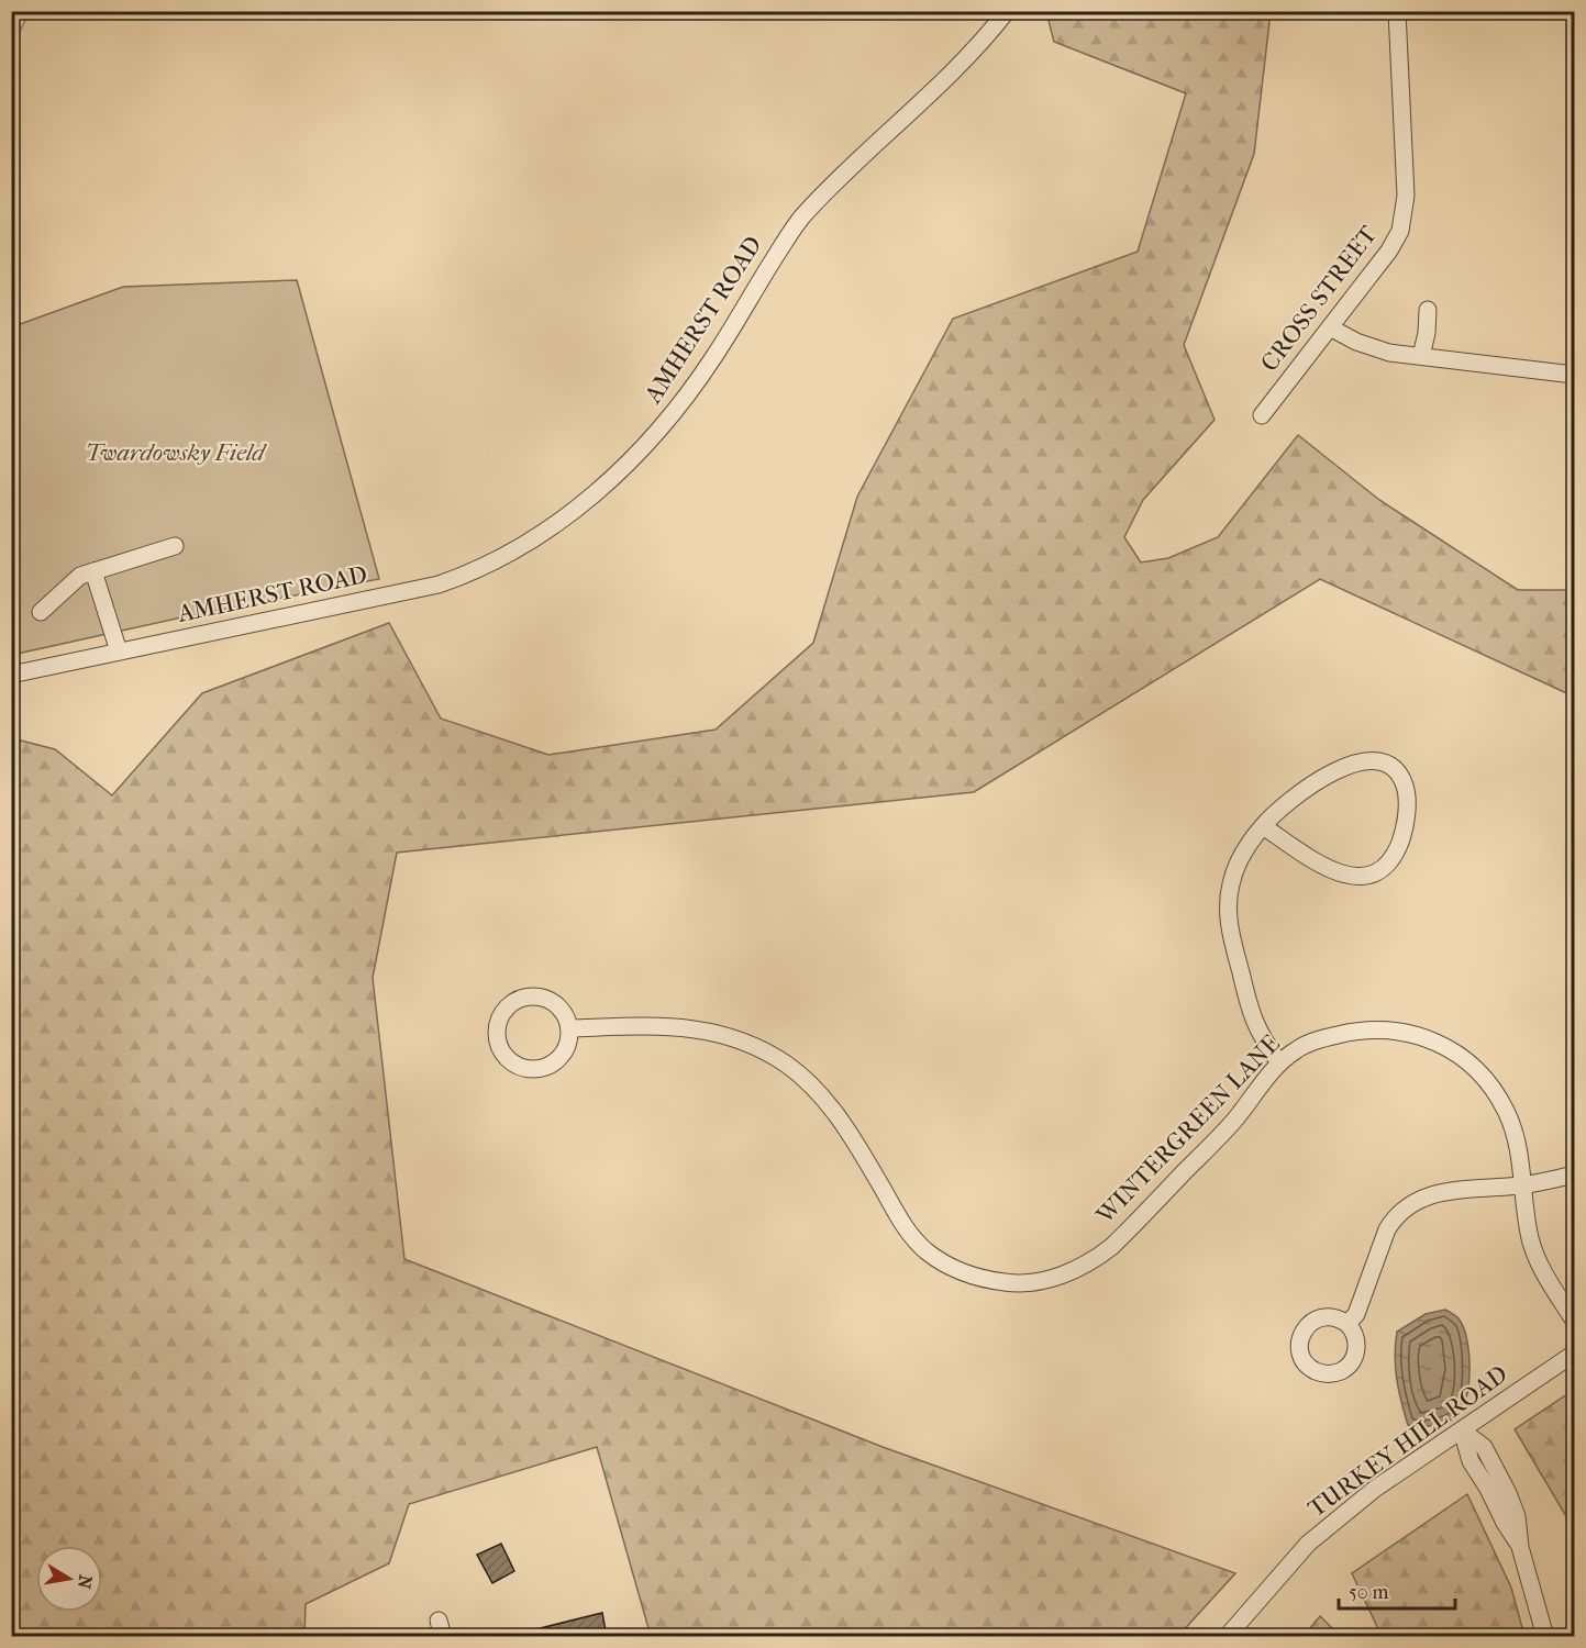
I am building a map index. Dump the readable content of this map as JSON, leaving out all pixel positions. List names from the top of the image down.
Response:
{
  "streets": {
    "street": [
      "CROSS STREET",
      "AMHERST ROAD",
      "WINTERGREEN LANE",
      "TURKEY HILL ROAD"
    ]
  },
  "parks": ["Twardowsky Field"],
  "scale_bar": "50 m",
  "north": "right"
}
